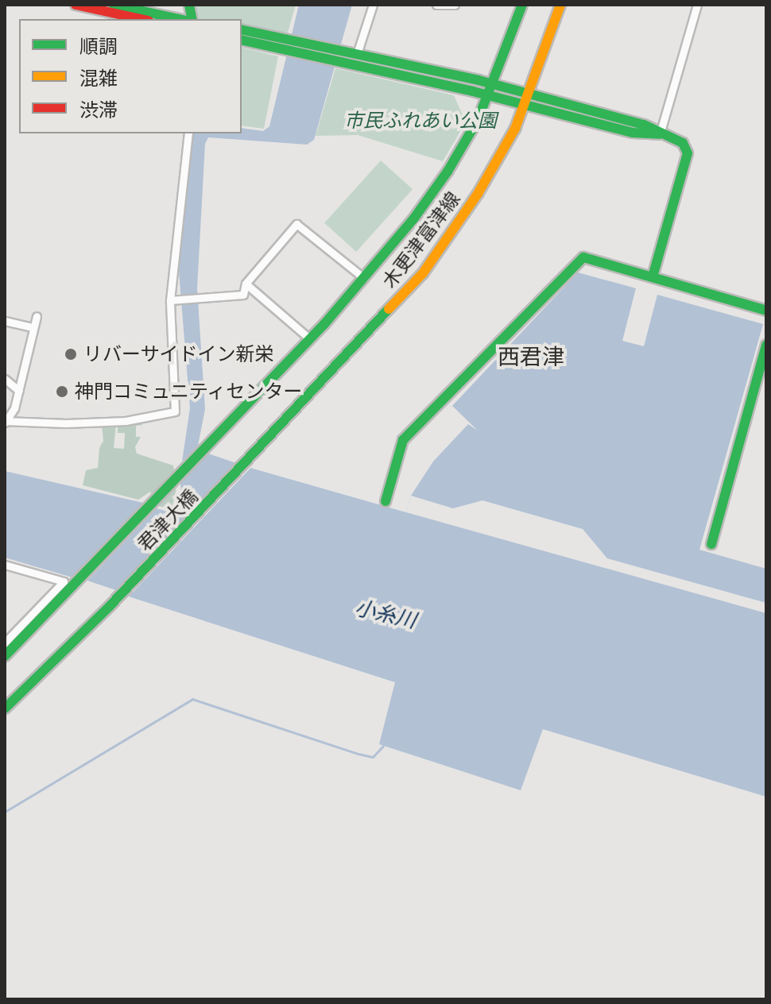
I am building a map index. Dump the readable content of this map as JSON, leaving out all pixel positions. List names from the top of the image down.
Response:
{
  "streets": {
    "street": ["木更津富津線", "君津大橋"]
  },
  "crossings": [
    ["木更津富津線", "君津大橋"]
  ],
  "districts": ["西君津"],
  "water": ["小糸川"],
  "parks": ["市民ふれあい公園"],
  "places": ["リバーサイドイン新栄", "神門コミュニティセンター"],
  "legend": ["順調", "混雑", "渋滞"]
}
